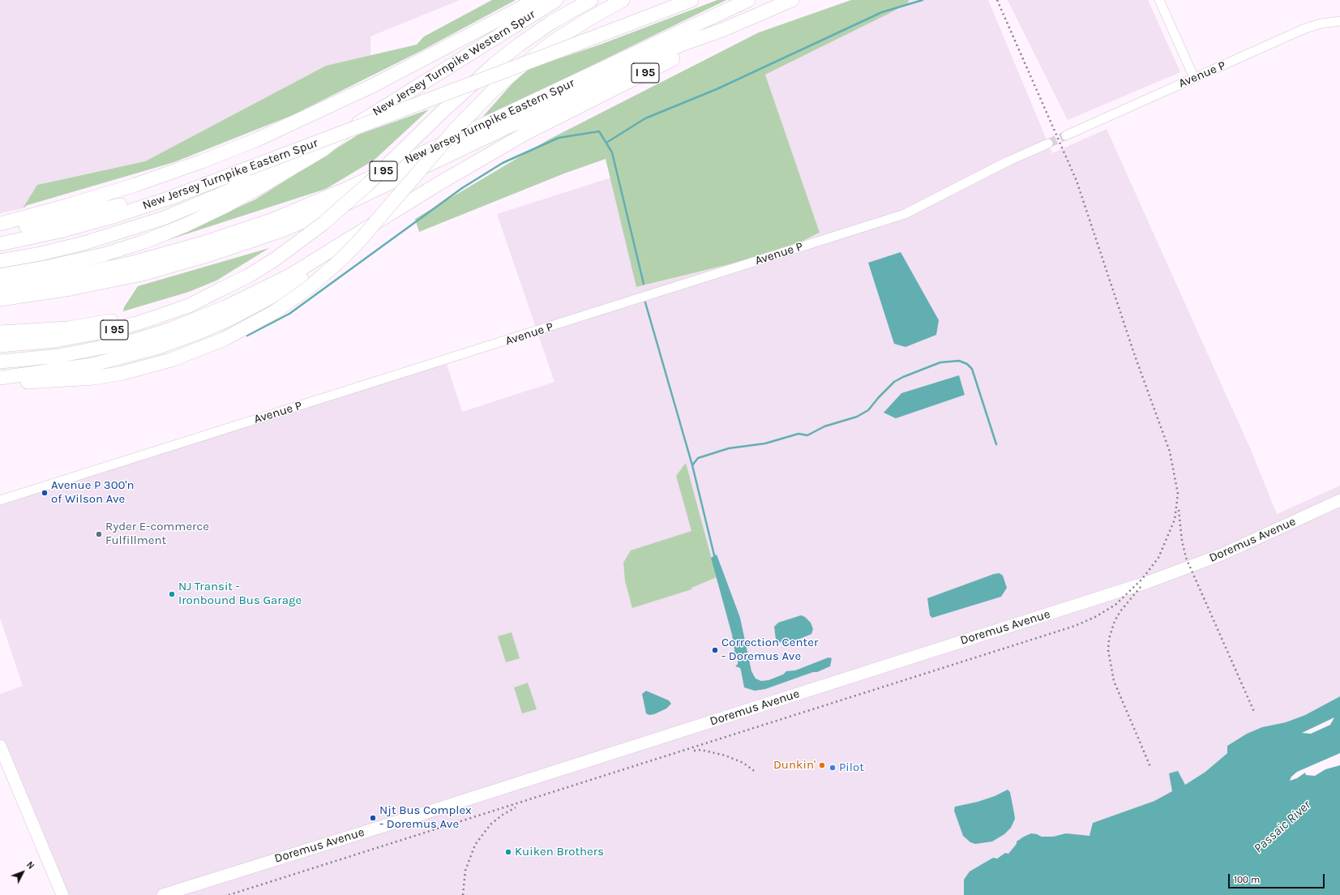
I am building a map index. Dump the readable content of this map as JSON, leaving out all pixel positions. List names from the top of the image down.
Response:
{
  "streets": {
    "highway": ["New Jersey Turnpike Western Spur", "I 95", "New Jersey Turnpike Eastern Spur"],
    "main road": ["Doremus Avenue"],
    "street": ["Avenue P"]
  },
  "water": ["Passaic River"],
  "places": [
    "Avenue P 300'n of Wilson Ave",
    "Ryder E-commerce Fulfillment",
    "NJ Transit - Ironbound Bus Garage",
    "Correction Center - Doremus Ave",
    "Dunkin'",
    "Pilot",
    "Njt Bus Complex - Doremus Ave",
    "Kuiken Brothers"
  ],
  "scale_bar": "100 m",
  "north": "top right"
}
